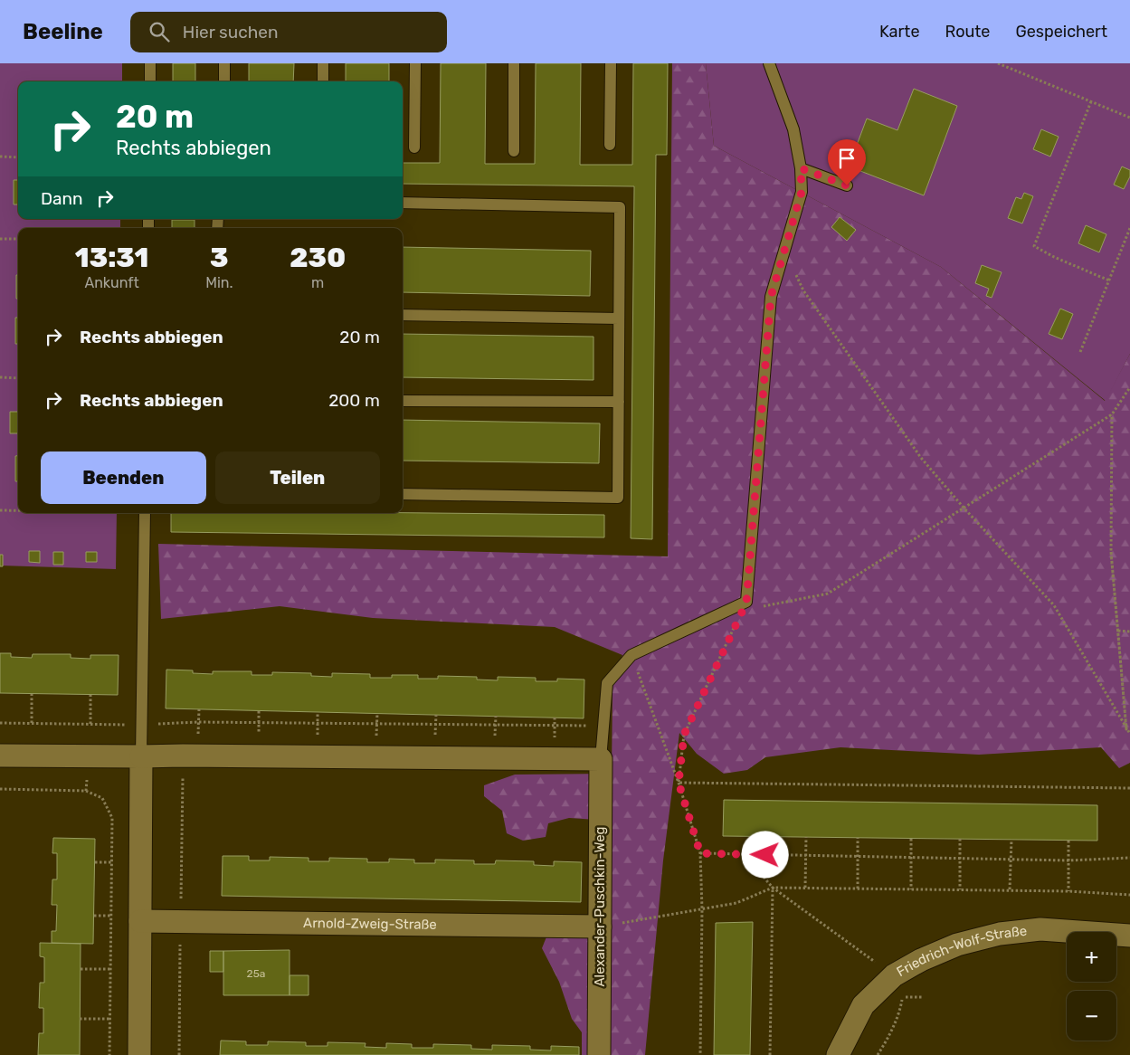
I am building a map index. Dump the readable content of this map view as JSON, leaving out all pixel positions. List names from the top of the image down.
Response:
{
  "streets": {
    "street": ["Alexander-Puschkin-Weg", "Arnold-Zweig-Straße", "Friedrich-Wolf-Straße"]
  },
  "crossings": [
    ["Alexander-Puschkin-Weg", "Arnold-Zweig-Straße"]
  ],
  "house_numbers": ["25a"],
  "page": {
    "header": "Beeline",
    "search": "Hier suchen",
    "nav": ["Karte", "Route", "Gespeichert"],
    "turn": ["20 m", "Rechts abbiegen"],
    "then": "Dann",
    "eta": [
      "13:31",
      "Ankunft",
      "3",
      "Min.",
      "230",
      "m"
    ],
    "list": [
      {
        "name": "Rechts abbiegen",
        "value": "20 m"
      },
      {
        "name": "Rechts abbiegen",
        "value": "200 m"
      }
    ],
    "buttons": ["Beenden", "Teilen"],
    "map_buttons": ["+", "−"]
  }
}
